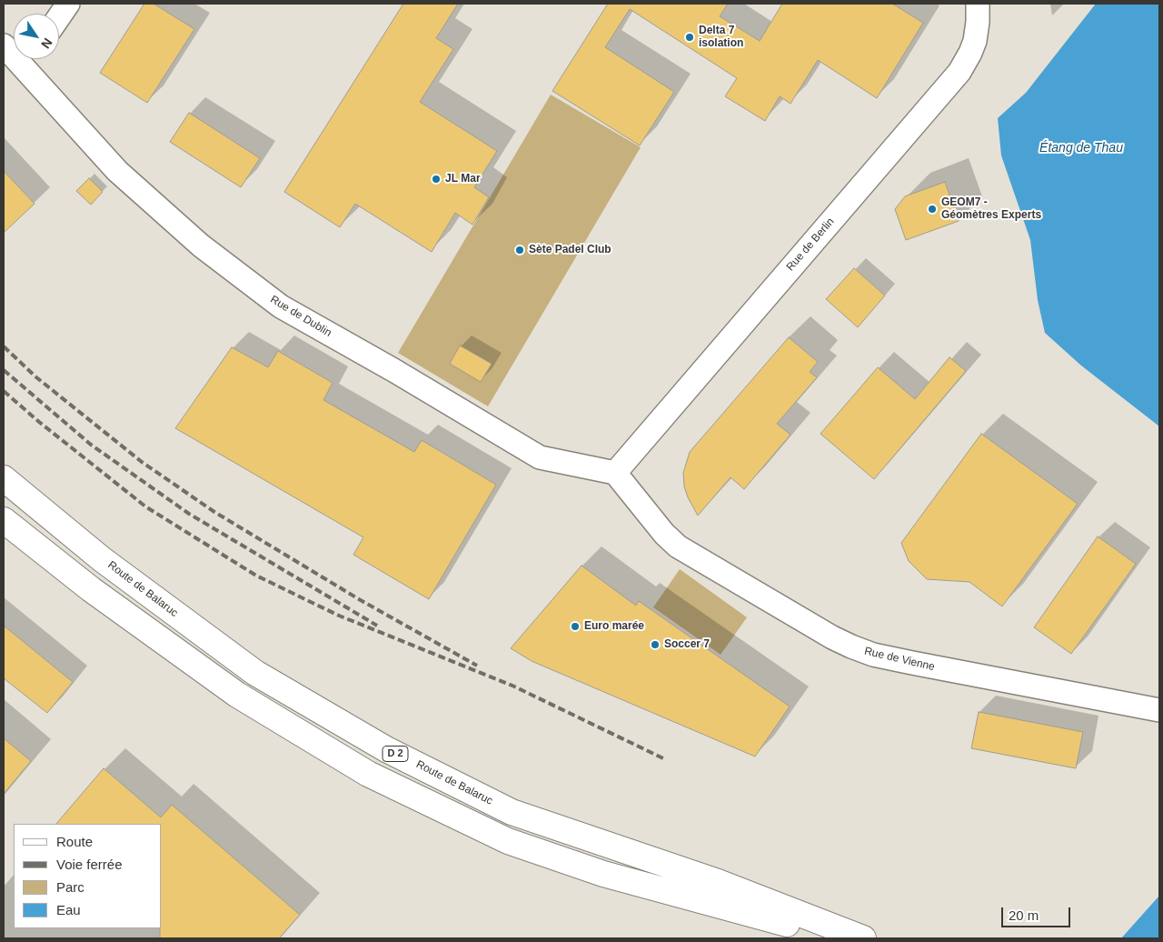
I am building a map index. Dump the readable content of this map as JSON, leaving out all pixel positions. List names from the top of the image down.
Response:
{
  "streets": {
    "main road": ["Route de Balaruc", "D 2"],
    "street": ["Rue de Berlin", "Rue de Dublin", "Rue de Vienne"]
  },
  "crossings": [
    ["Rue de Berlin", "Rue de Dublin"],
    ["Rue de Berlin", "Rue de Vienne"],
    ["Rue de Dublin", "Rue de Vienne"]
  ],
  "water": ["Étang de Thau"],
  "places": [
    "Delta 7 isolation",
    "JL Mar",
    "GEOM7 - Géomètres Experts",
    "Sète Padel Club",
    "Euro marée",
    "Soccer 7"
  ],
  "legend": [
    "Route",
    "Voie ferrée",
    "Parc",
    "Eau"
  ],
  "scale_bar": "20 m",
  "north": "bottom right"
}
